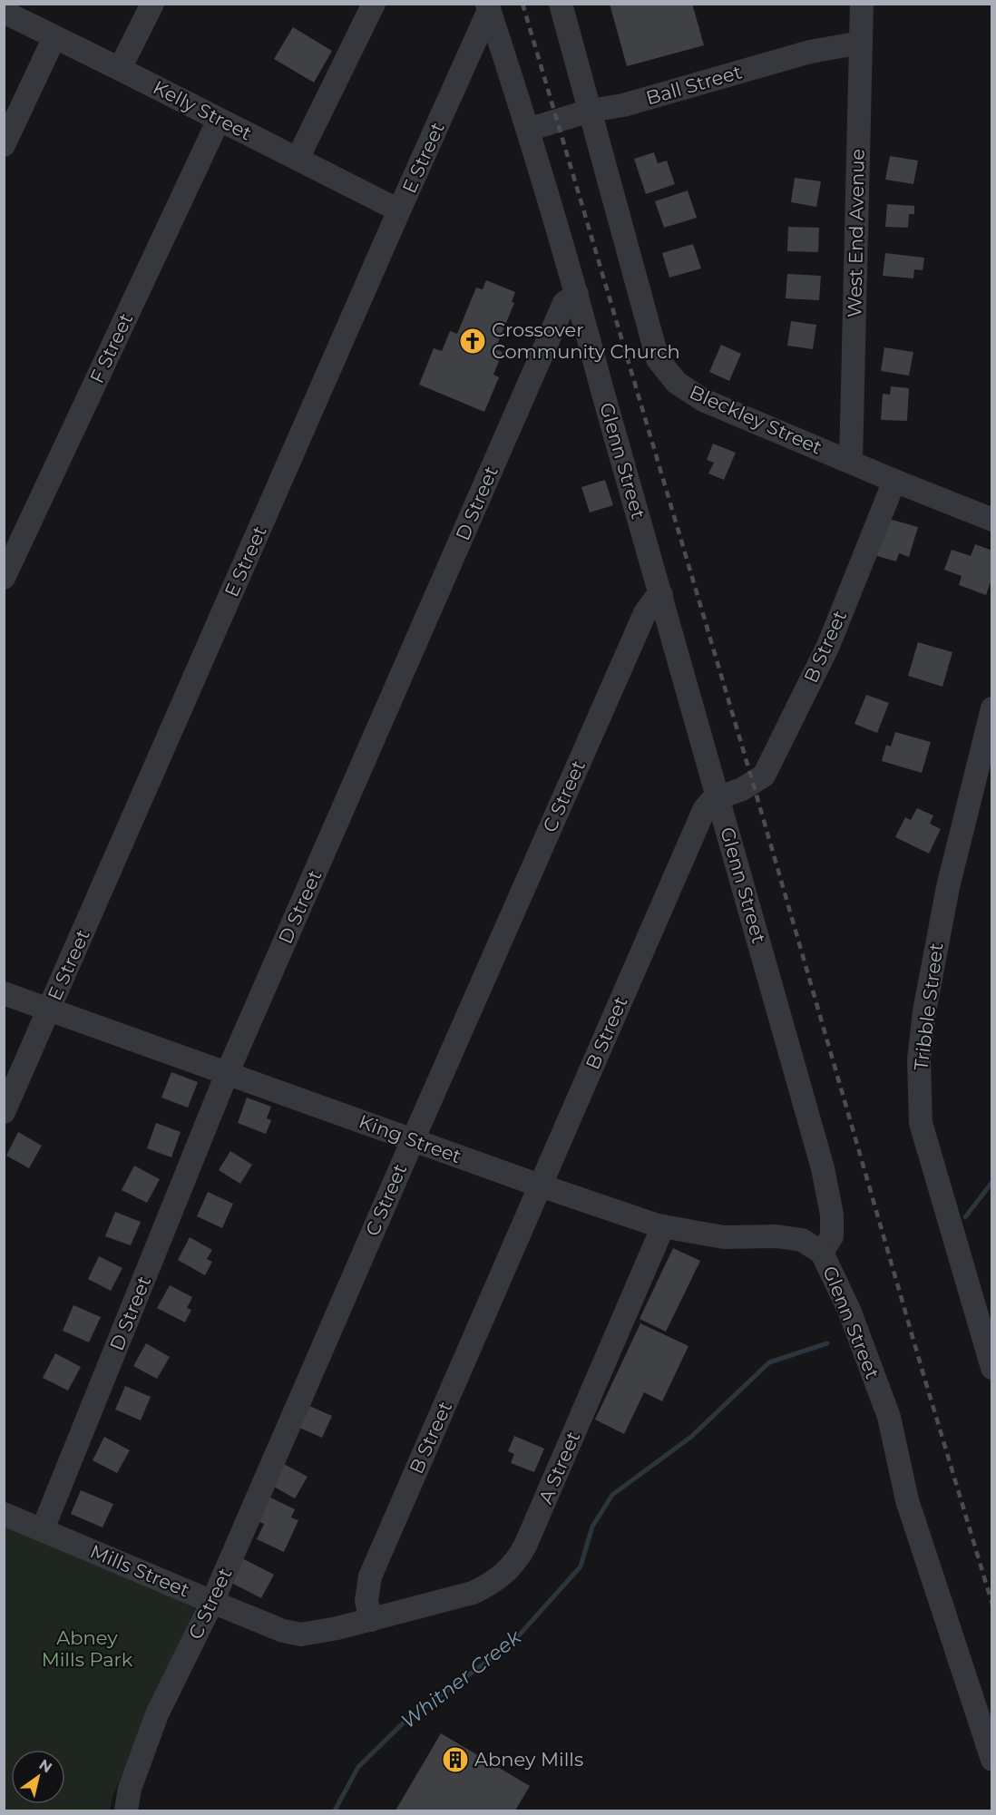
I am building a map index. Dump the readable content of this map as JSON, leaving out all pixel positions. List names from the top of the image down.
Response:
{
  "streets": {
    "street": [
      "Ball Street",
      "Kelly Street",
      "E Street",
      "West End Avenue",
      "F Street",
      "Bleckley Street",
      "Glenn Street",
      "D Street",
      "B Street",
      "C Street",
      "Tribble Street",
      "King Street",
      "A Street",
      "Mills Street"
    ]
  },
  "crossings": [
    ["Ball Street", "West End Avenue"],
    ["Ball Street", "Bleckley Street"],
    ["Ball Street", "Glenn Street"],
    ["Kelly Street", "E Street"],
    ["Kelly Street", "F Street"],
    ["E Street", "Glenn Street"],
    ["E Street", "King Street"],
    ["West End Avenue", "Bleckley Street"],
    ["Bleckley Street", "B Street"],
    ["Glenn Street", "D Street"],
    ["Glenn Street", "B Street"],
    ["Glenn Street", "C Street"],
    ["Glenn Street", "King Street"],
    ["D Street", "King Street"],
    ["D Street", "Mills Street"],
    ["B Street", "King Street"],
    ["B Street", "A Street"],
    ["B Street", "Mills Street"],
    ["C Street", "King Street"],
    ["C Street", "Mills Street"],
    ["King Street", "A Street"],
    ["A Street", "Mills Street"]
  ],
  "water": ["Whitner Creek"],
  "parks": ["Abney Mills Park"],
  "places": {
    "church": ["Crossover Community Church"],
    "building": ["Abney Mills"]
  },
  "north": "top right"
}
